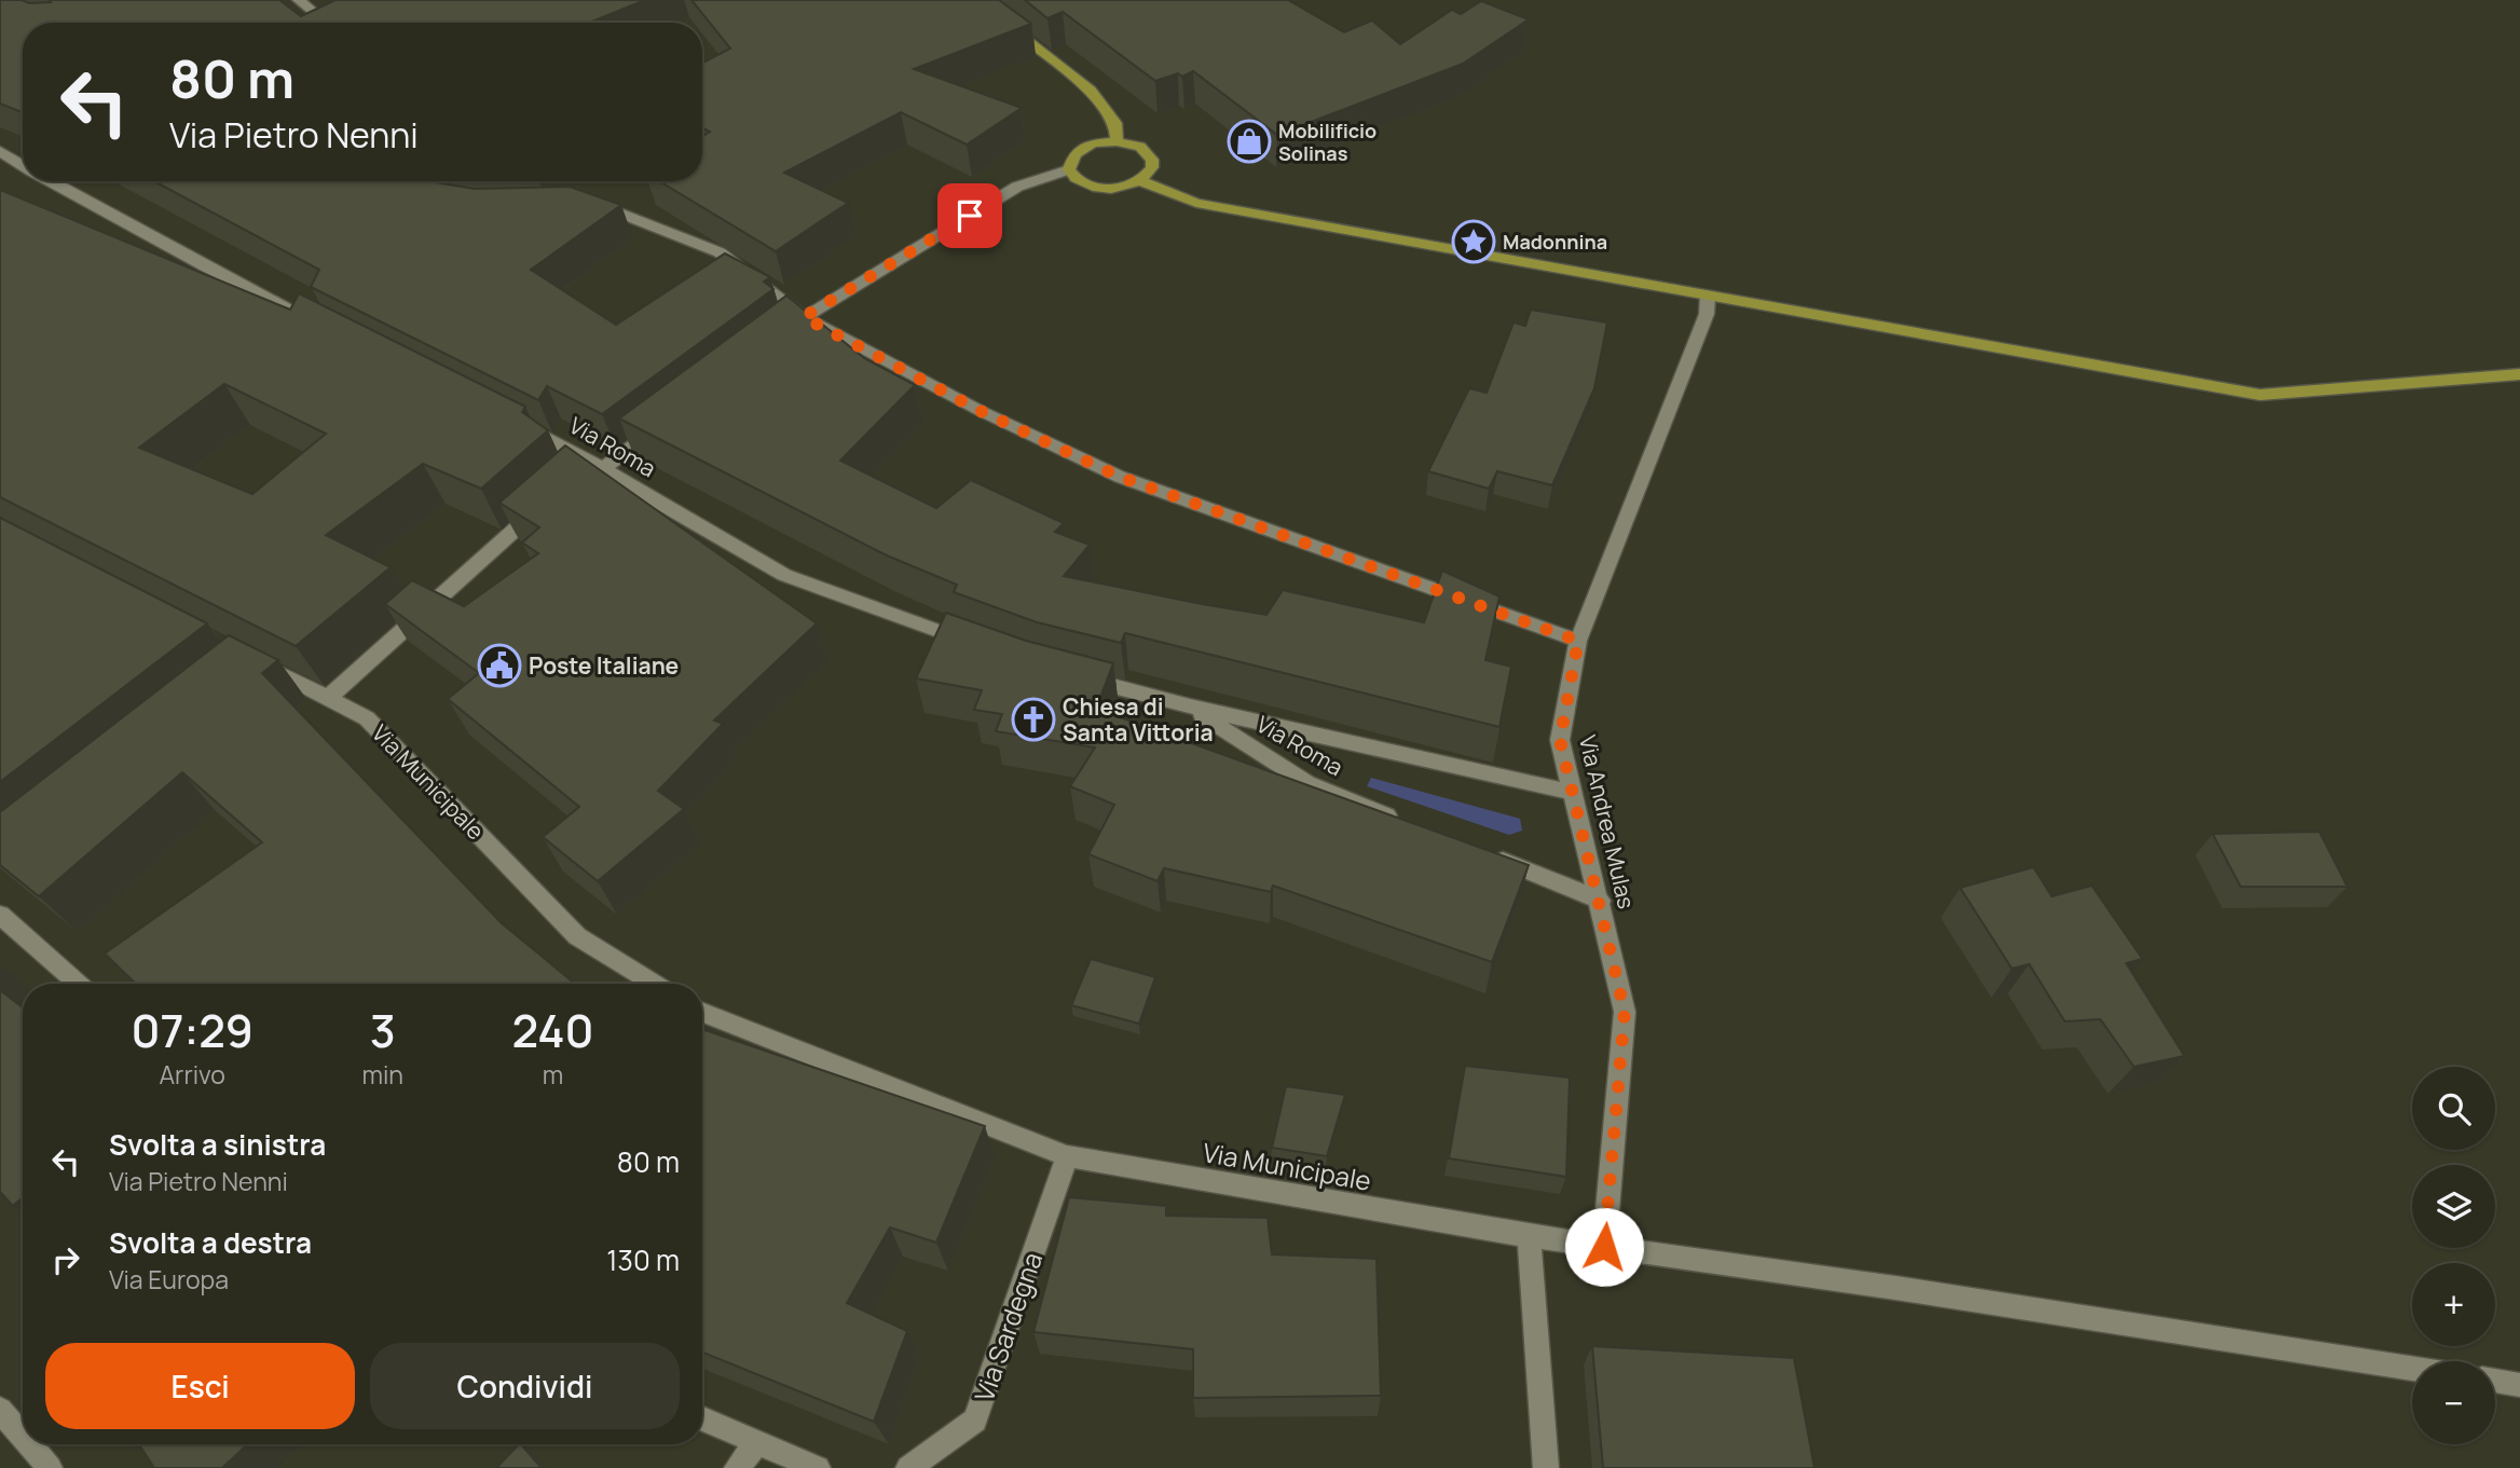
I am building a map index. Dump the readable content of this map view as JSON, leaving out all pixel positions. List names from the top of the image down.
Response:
{
  "streets": {
    "street": [
      "Via Roma",
      "Via Municipale",
      "Via Andrea Mulas",
      "Via Sardegna"
    ]
  },
  "crossings": [
    ["Via Roma", "Via Andrea Mulas"],
    ["Via Municipale", "Via Andrea Mulas"],
    ["Via Municipale", "Via Sardegna"]
  ],
  "places": {
    "shop": ["Mobilificio Solinas"],
    "place": ["Madonnina"],
    "public building": ["Poste Italiane"],
    "church": ["Chiesa di Santa Vittoria"]
  },
  "page": {
    "turn": ["80 m", "Via Pietro Nenni"],
    "eta": [
      "07:29",
      "Arrivo",
      "3",
      "min",
      "240",
      "m"
    ],
    "map_buttons": ["+", "−"],
    "list": [
      {
        "name": "Svolta a sinistra",
        "note": "Via Pietro Nenni",
        "value": "80 m"
      },
      {
        "name": "Svolta a destra",
        "note": "Via Europa",
        "value": "130 m"
      }
    ],
    "buttons": ["Esci", "Condividi"]
  }
}
